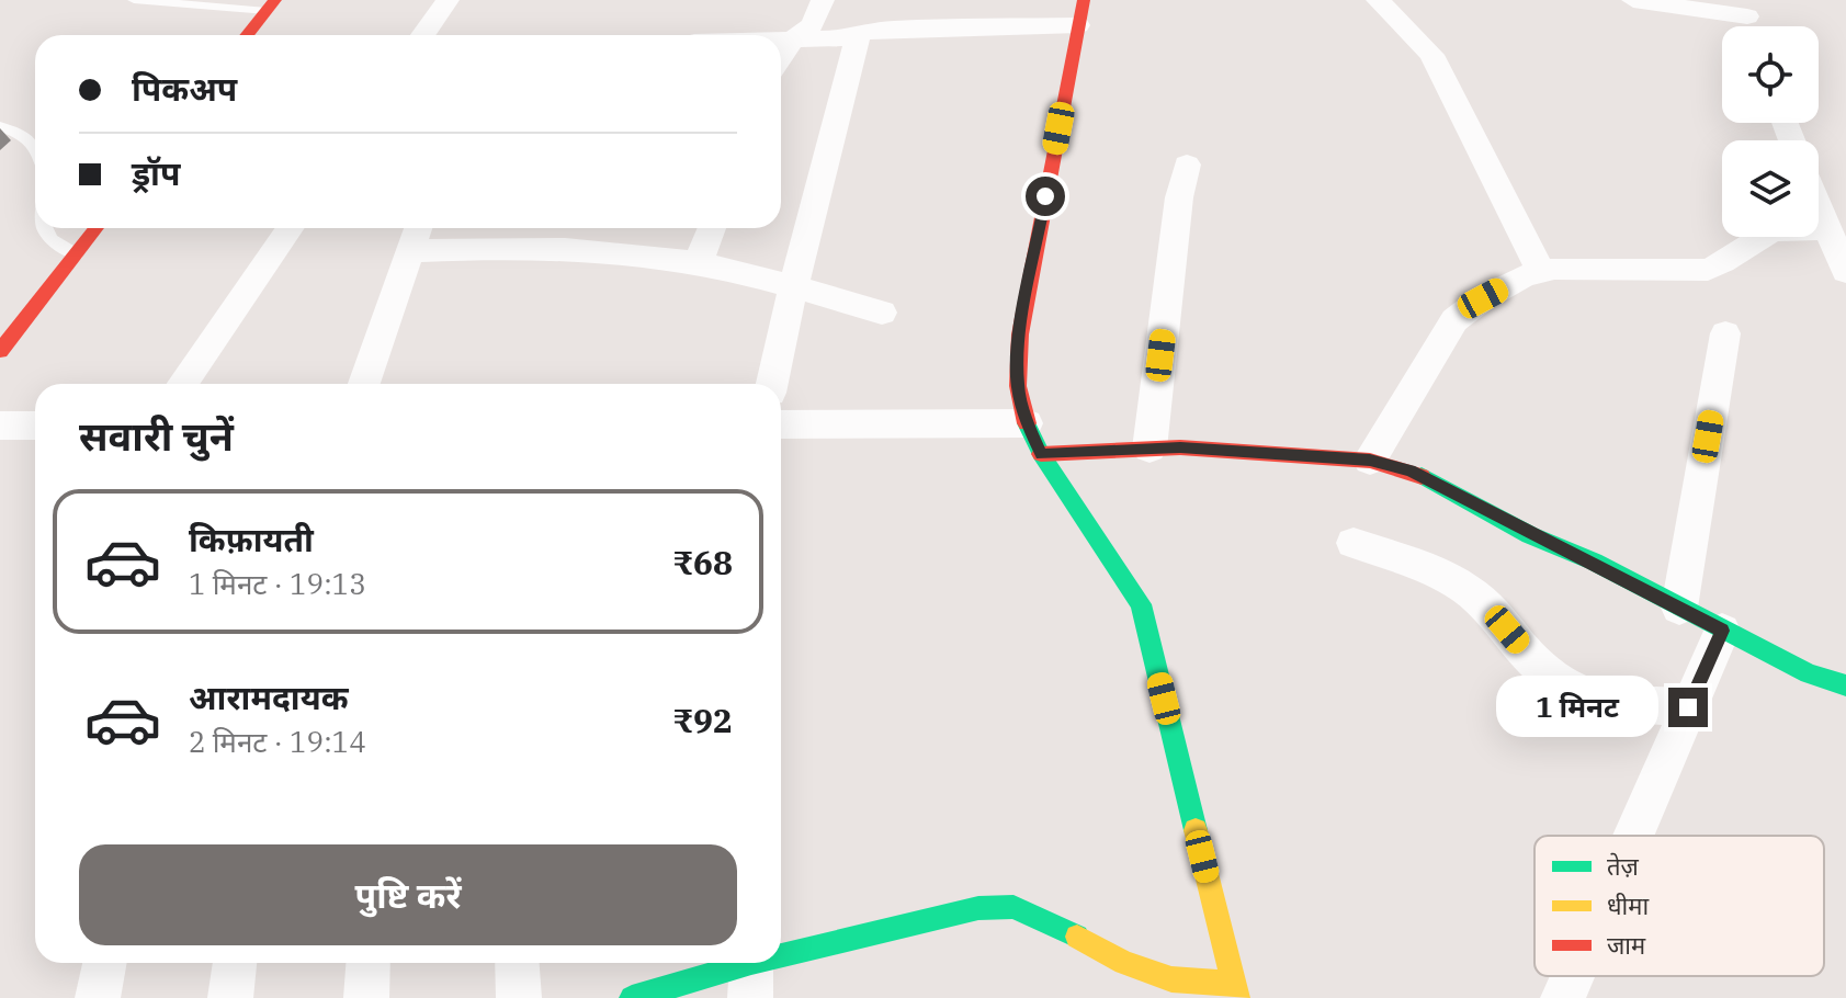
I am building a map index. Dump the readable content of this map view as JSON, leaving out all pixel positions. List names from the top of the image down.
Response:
{
  "legend": ["तेज़", "धीमा", "जाम"],
  "page": {
    "banner": ["पिकअप", "ड्रॉप"],
    "heading": "सवारी चुनें",
    "list": [
      {
        "name": "किफ़ायती",
        "note": "1 मिनट · 19:13",
        "value": "₹68"
      },
      {
        "name": "आरामदायक",
        "note": "2 मिनट · 19:14",
        "value": "₹92"
      }
    ],
    "bubble": "1 मिनट",
    "buttons": "पुष्टि करें"
  }
}
